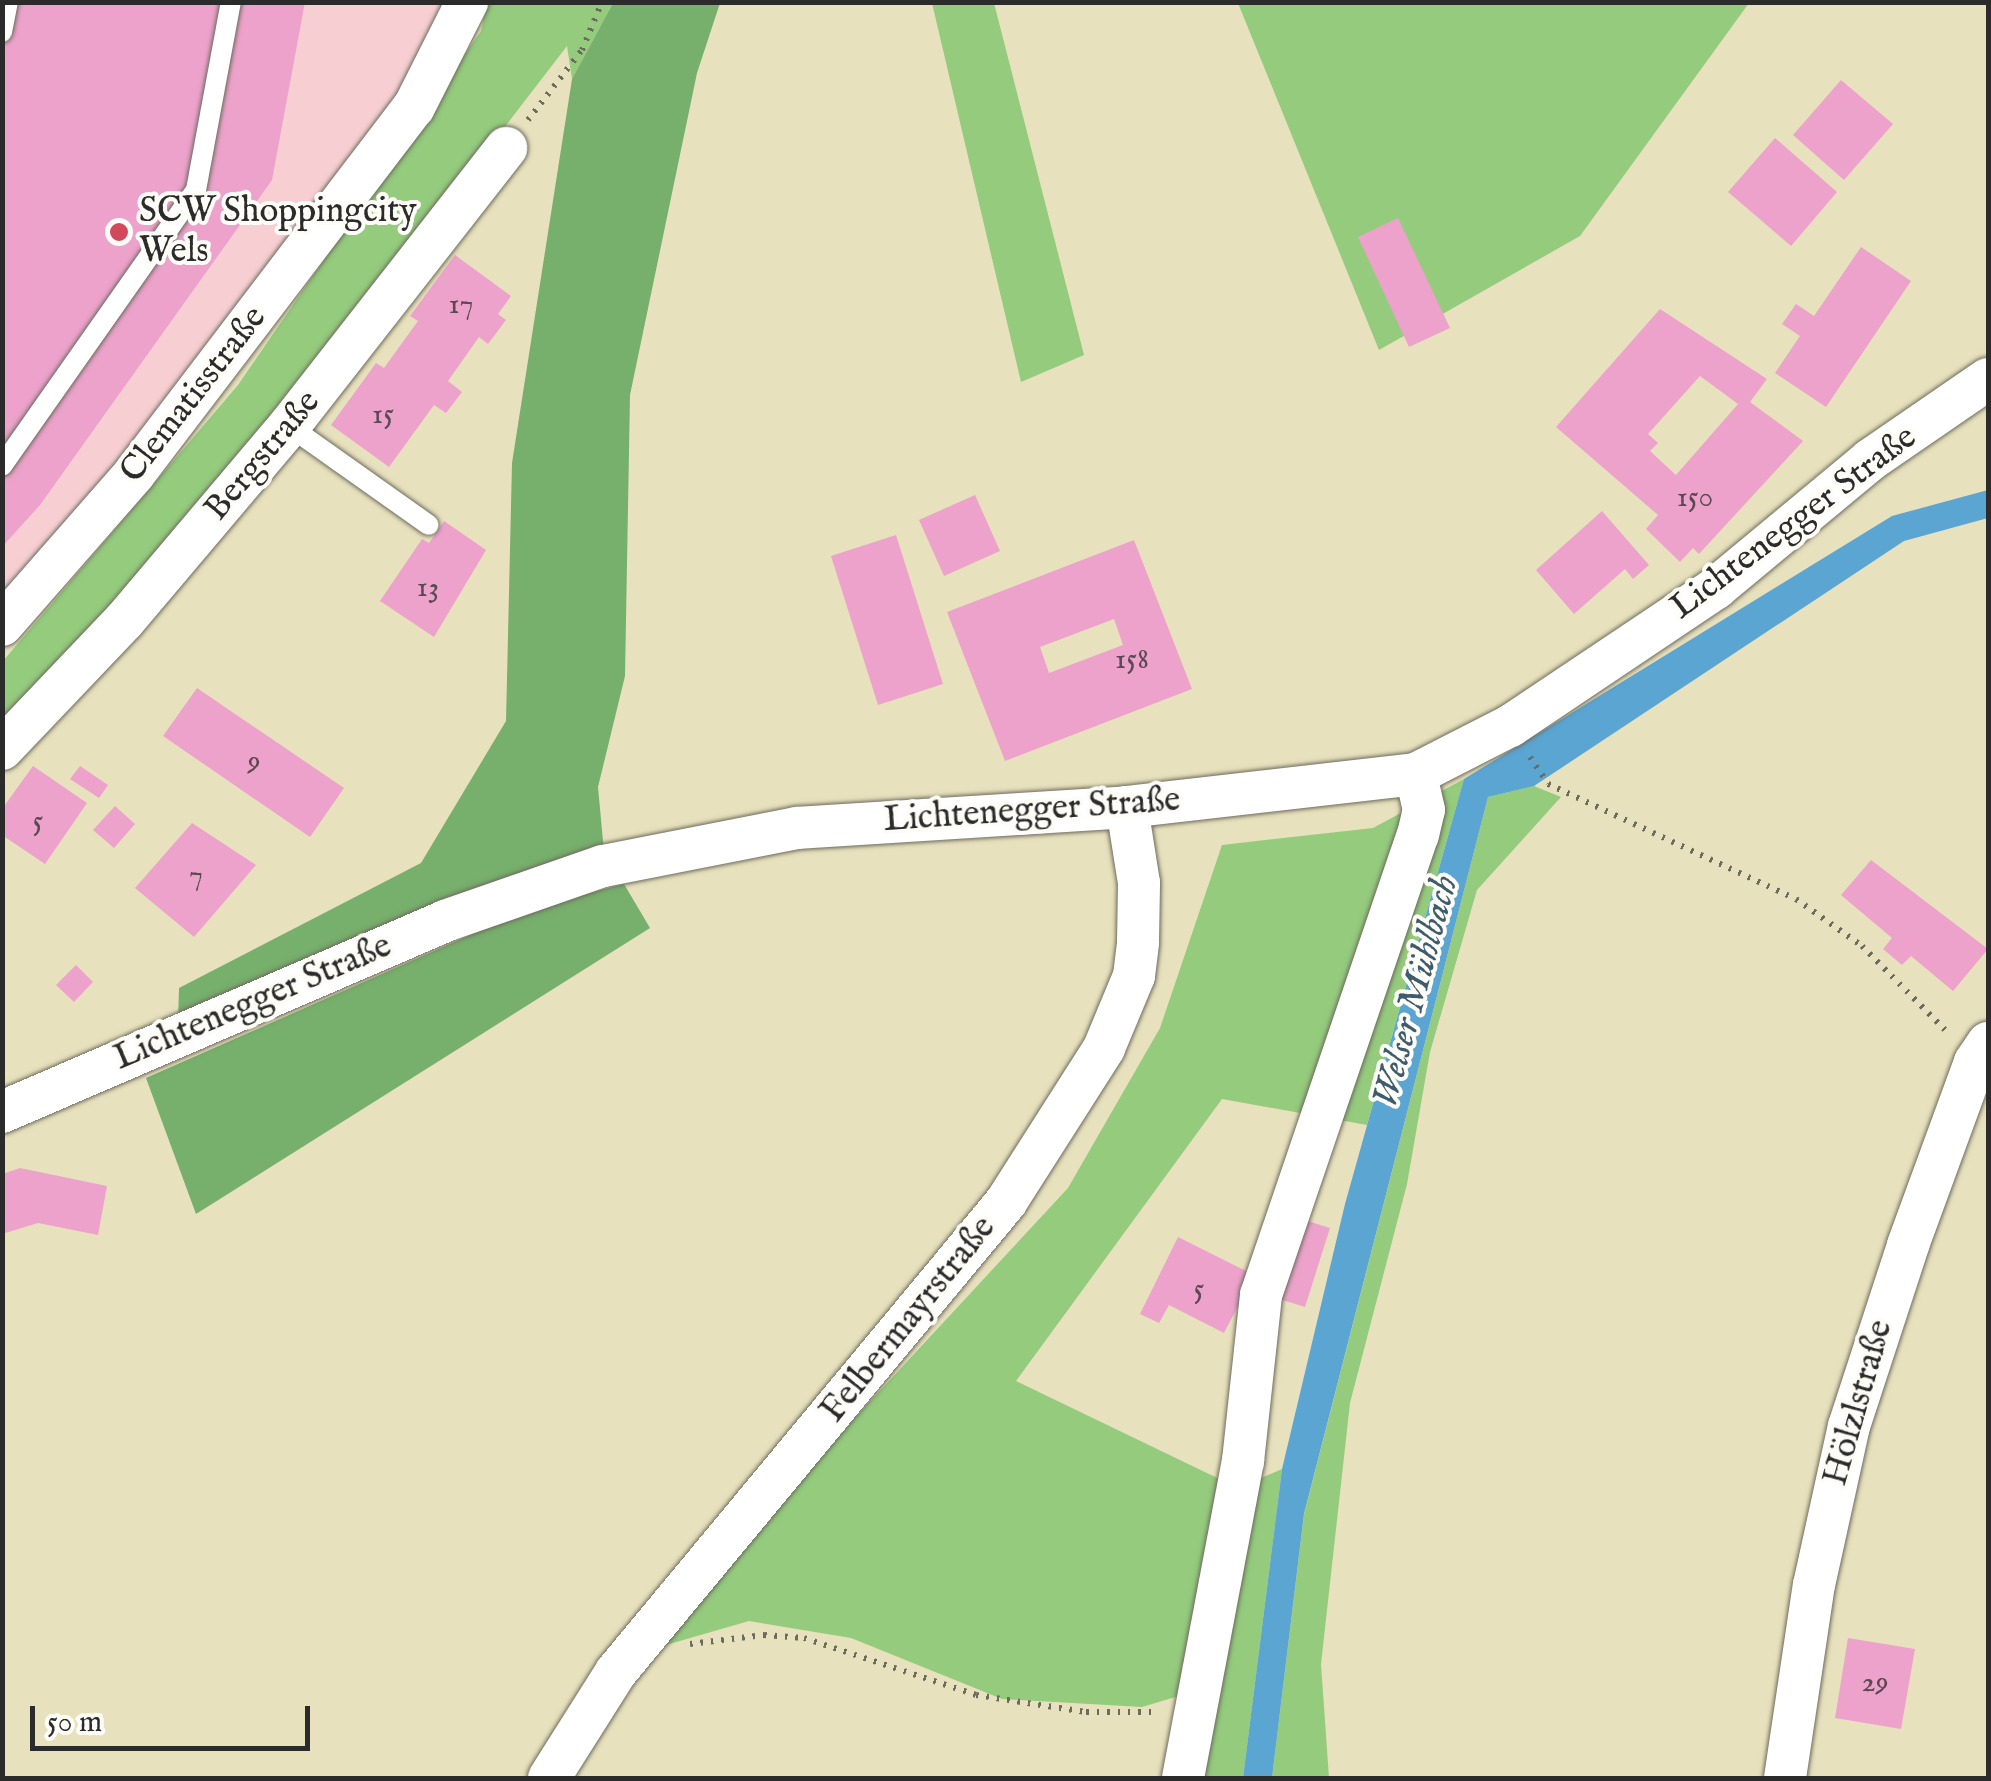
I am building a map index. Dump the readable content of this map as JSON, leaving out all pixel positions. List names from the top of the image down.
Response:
{
  "streets": {
    "street": [
      "Clematisstraße",
      "Bergstraße",
      "Lichtenegger Straße",
      "Felbermayrstraße",
      "Hölzlstraße"
    ]
  },
  "crossings": [
    ["Lichtenegger Straße", "Felbermayrstraße"]
  ],
  "water": ["Welser Mühlbach"],
  "places": ["SCW Shoppingcity Wels"],
  "house_numbers": [
    "17",
    "15",
    "150",
    "13",
    "158",
    "9",
    "5",
    "7",
    "5",
    "29"
  ],
  "scale_bar": "50 m"
}
